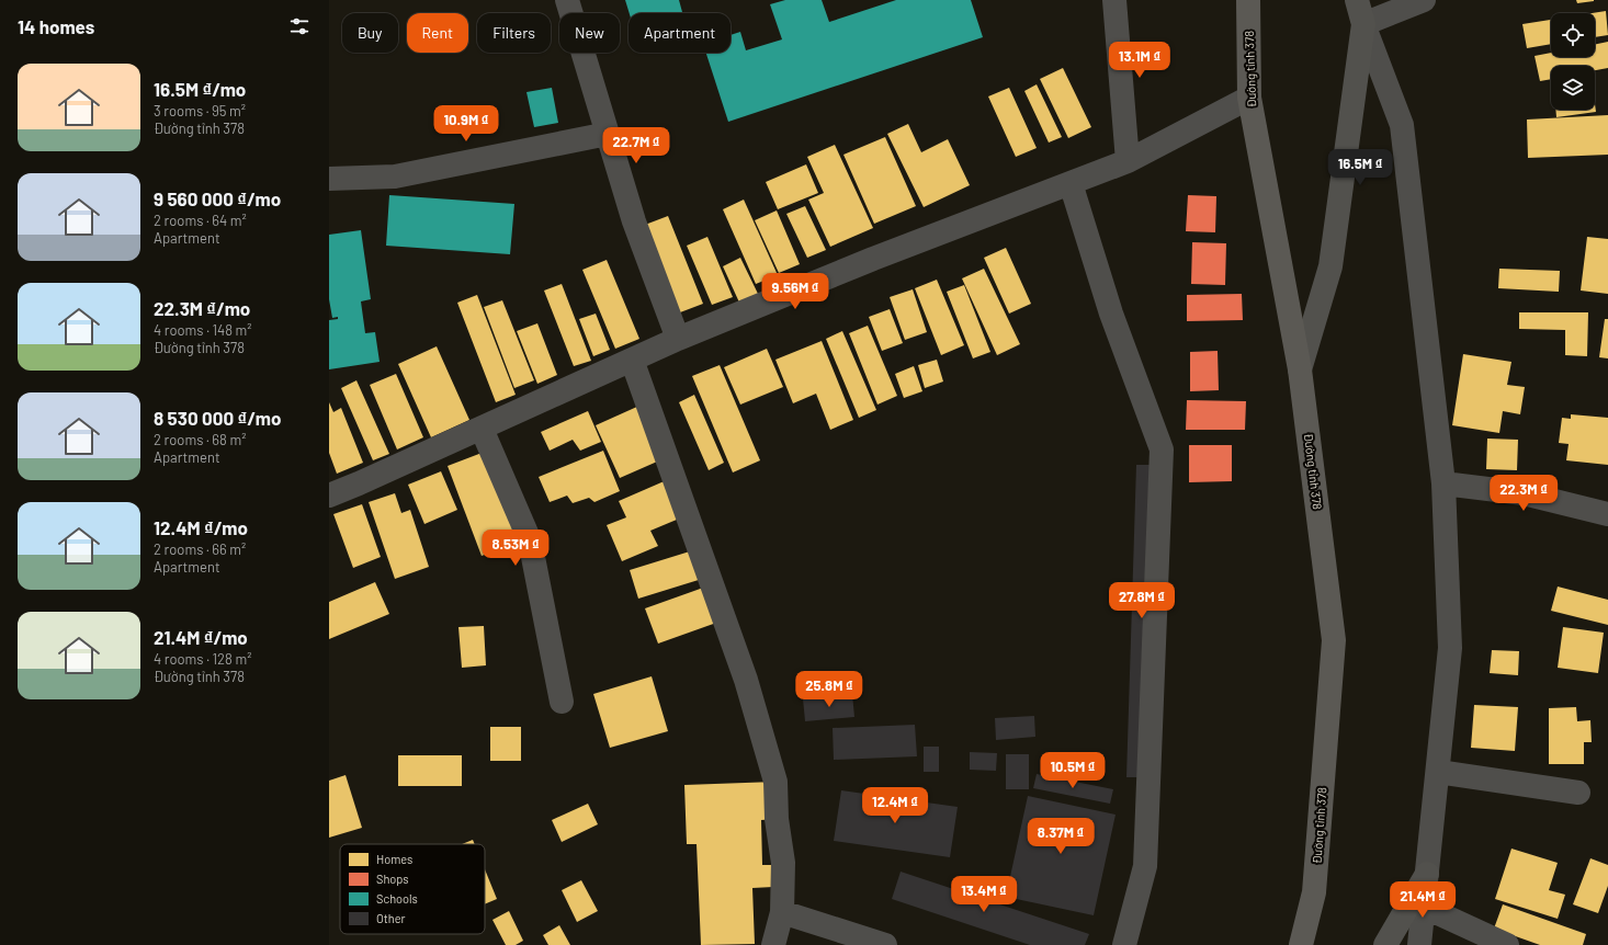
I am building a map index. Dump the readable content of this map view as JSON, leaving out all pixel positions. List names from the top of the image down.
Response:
{
  "streets": {
    "main road": ["Đường tỉnh 378"]
  },
  "legend": [
    "Homes",
    "Shops",
    "Schools",
    "Other"
  ],
  "page": {
    "heading": "14 homes",
    "chip": [
      "Buy",
      "Rent",
      "Filters",
      "New",
      "Apartment"
    ],
    "price": [
      "13.1M ₫",
      "10.9M ₫",
      "22.7M ₫",
      "16.5M ₫",
      "9.56M ₫",
      "22.3M ₫",
      "8.53M ₫",
      "27.8M ₫",
      "25.8M ₫",
      "10.5M ₫",
      "12.4M ₫",
      "8.37M ₫",
      "13.4M ₫",
      "21.4M ₫"
    ],
    "list": [
      {
        "name": "16.5M ₫/mo",
        "note": "3 rooms · 95 m² · Đường tỉnh 378"
      },
      {
        "name": "9 560 000 ₫/mo",
        "note": "2 rooms · 64 m² · Apartment"
      },
      {
        "name": "22.3M ₫/mo",
        "note": "4 rooms · 148 m² · Đường tỉnh 378"
      },
      {
        "name": "8 530 000 ₫/mo",
        "note": "2 rooms · 68 m² · Apartment"
      },
      {
        "name": "12.4M ₫/mo",
        "note": "2 rooms · 66 m² · Apartment"
      },
      {
        "name": "21.4M ₫/mo",
        "note": "4 rooms · 128 m² · Đường tỉnh 378"
      }
    ]
  }
}
